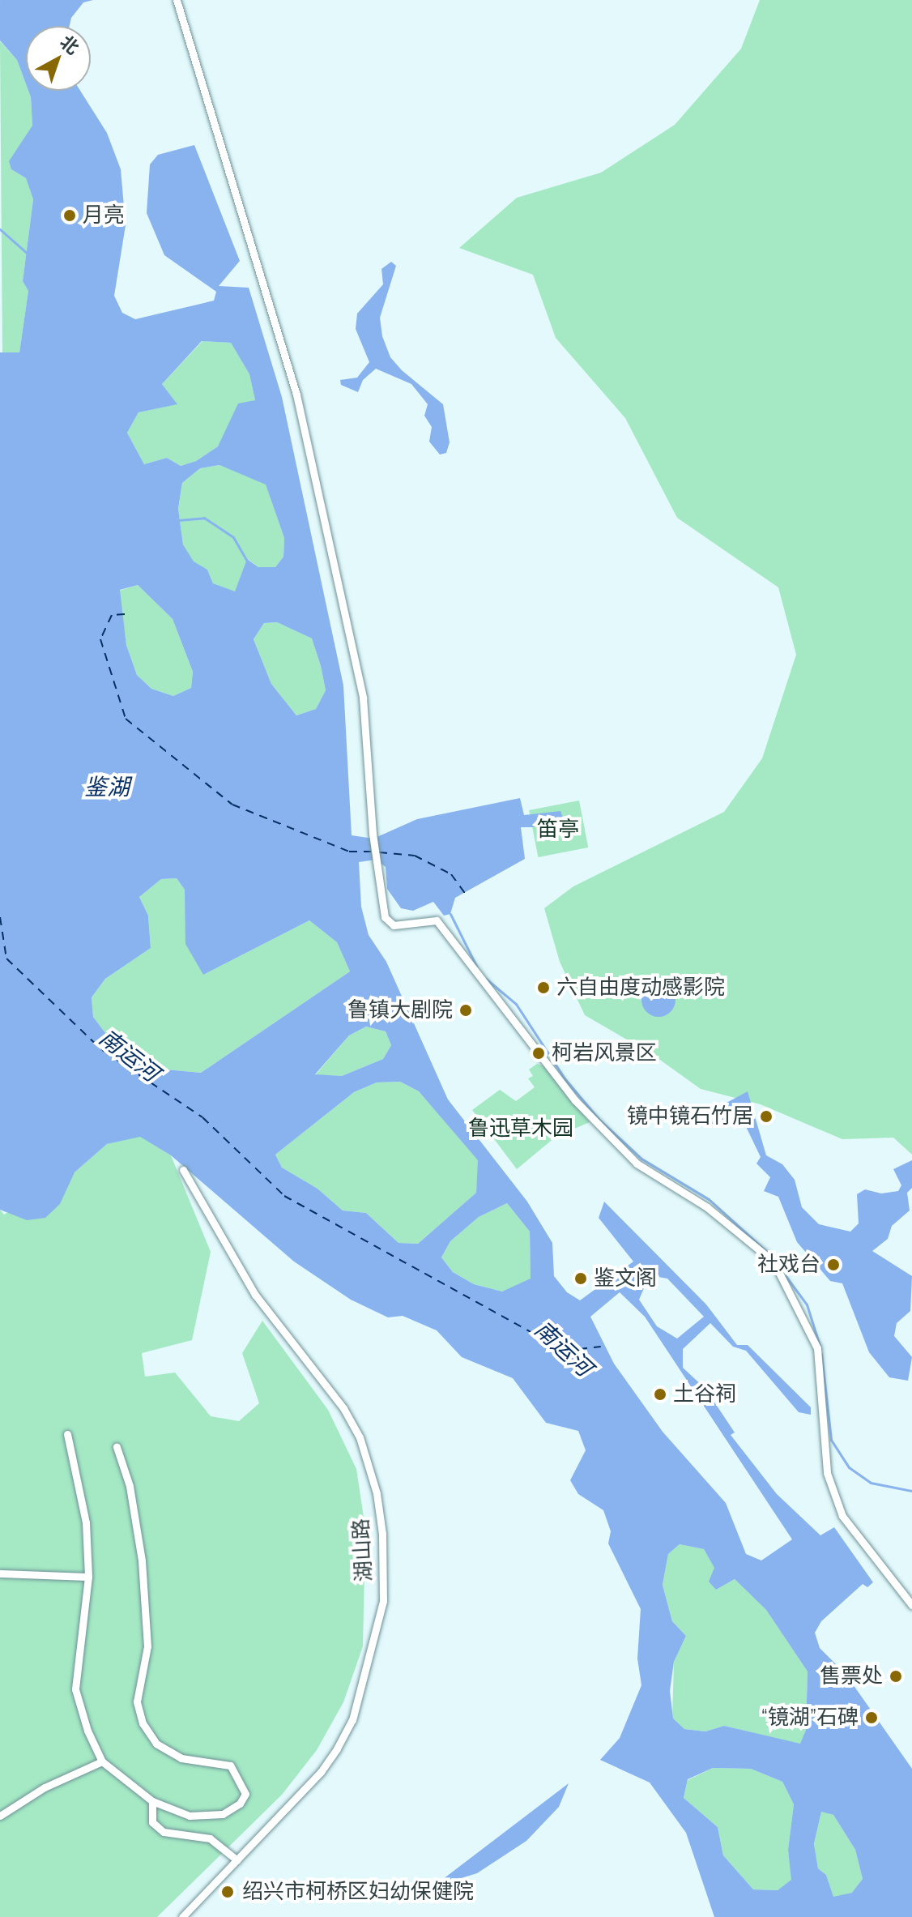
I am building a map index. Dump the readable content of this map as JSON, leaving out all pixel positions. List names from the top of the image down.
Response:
{
  "streets": {
    "street": ["湖山路"]
  },
  "water": ["鉴湖", "南运河"],
  "parks": ["笛亭", "鲁迅草木园"],
  "places": [
    "月亮",
    "六自由度动感影院",
    "鲁镇大剧院",
    "柯岩风景区",
    "镜中镜石竹居",
    "社戏台",
    "鉴文阁",
    "土谷祠",
    "售票处",
    "“镜湖”石碑",
    "绍兴市柯桥区妇幼保健院"
  ],
  "north": "top right"
}
